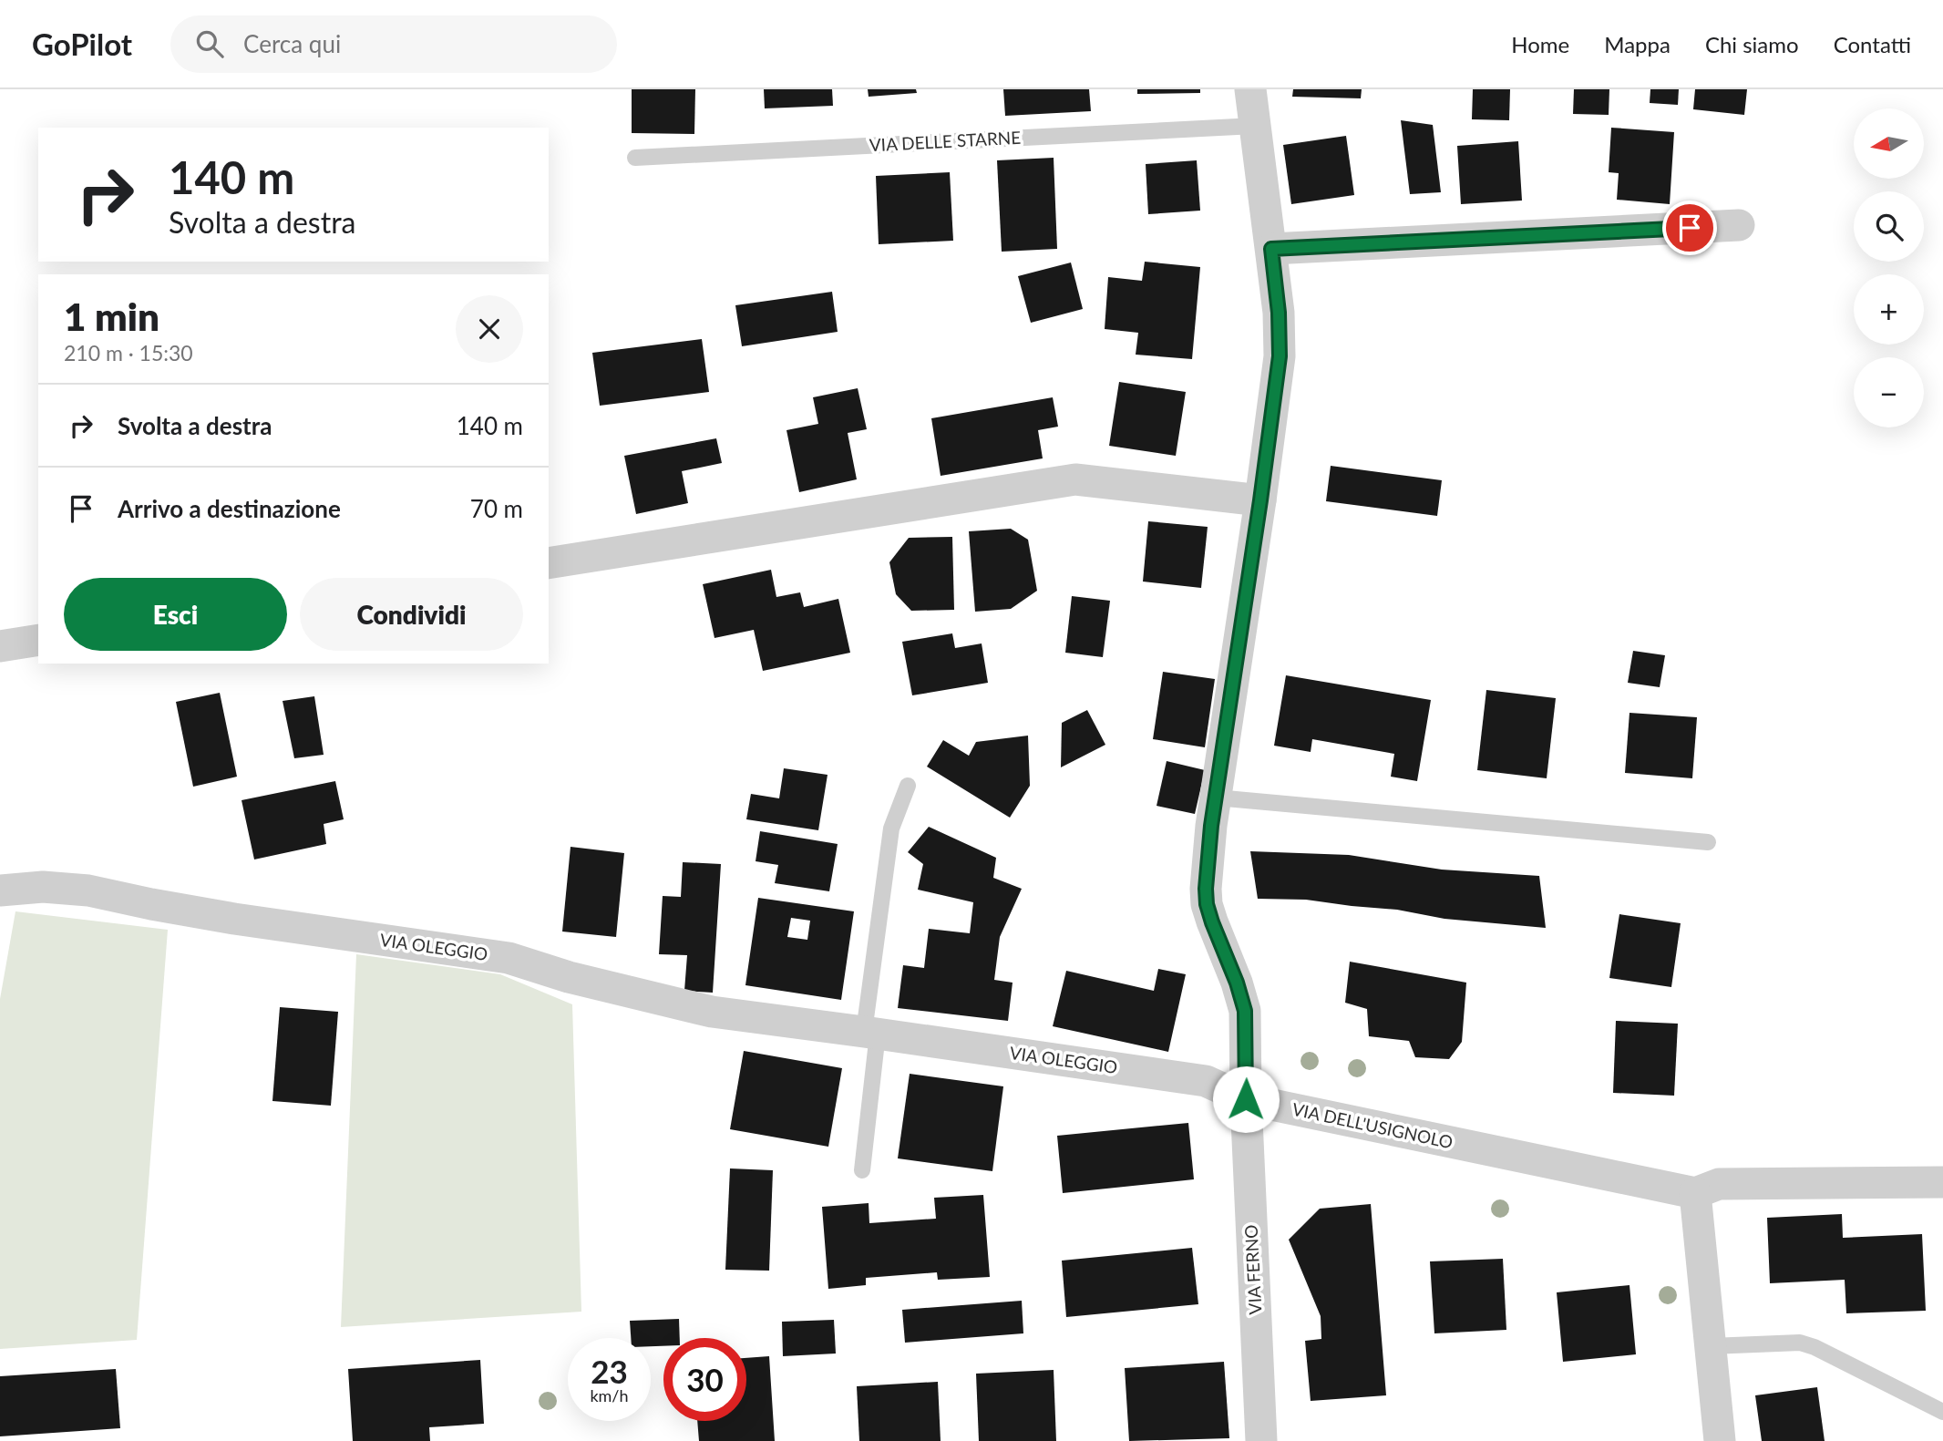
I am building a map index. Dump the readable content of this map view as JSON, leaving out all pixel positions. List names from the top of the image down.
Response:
{
  "streets": {
    "street": ["VIA OLEGGIO", "VIA DELL'USIGNOLO", "VIA FERNO"],
    "lane": ["VIA DELLE STARNE"]
  },
  "crossings": [
    ["VIA OLEGGIO", "VIA DELL'USIGNOLO"],
    ["VIA OLEGGIO", "VIA FERNO"],
    ["VIA DELL'USIGNOLO", "VIA FERNO"]
  ],
  "north": "left",
  "page": {
    "header": "GoPilot",
    "search": "Cerca qui",
    "nav": [
      "Home",
      "Mappa",
      "Chi siamo",
      "Contatti"
    ],
    "map_buttons": ["+", "−"],
    "turn": ["140 m", "Svolta a destra"],
    "heading": ["1 min", "210 m · 15:30"],
    "list": [
      {
        "name": "Svolta a destra",
        "value": "140 m"
      },
      {
        "name": "Arrivo a destinazione",
        "value": "70 m"
      }
    ],
    "buttons": ["Esci", "Condividi"],
    "speed": "23 km/h",
    "limit": "30"
  }
}
